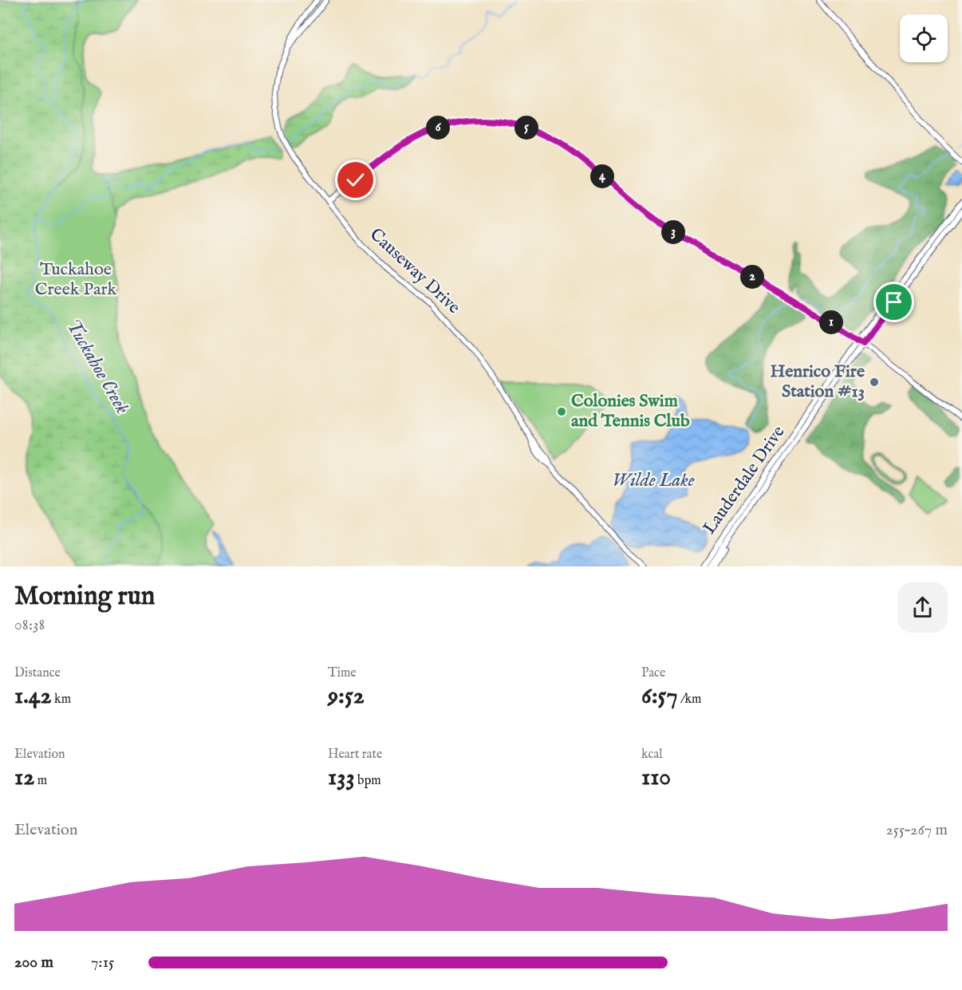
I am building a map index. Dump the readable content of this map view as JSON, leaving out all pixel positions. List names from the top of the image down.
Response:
{
  "streets": {
    "street": ["Causeway Drive", "Lauderdale Drive"]
  },
  "water": ["Tuckahoe Creek", "Wilde Lake"],
  "parks": ["Tuckahoe Creek Park"],
  "places": ["Henrico Fire Station #13", "Colonies Swim and Tennis Club"],
  "page": {
    "pins": [
      "5",
      "6",
      "4",
      "3",
      "2",
      "1"
    ],
    "heading": ["Morning run", "08:38"],
    "stats": [
      ["Distance", "1.42 km"],
      ["Time", "9:52"],
      ["Pace", "6:57 /km"],
      ["Elevation", "12 m"],
      ["Heart rate", "133 bpm"],
      ["kcal", "110"]
    ],
    "chart": ["Elevation", "255–267 m"],
    "list": [
      {
        "name": "200 m",
        "note": "7:15"
      }
    ]
  }
}
